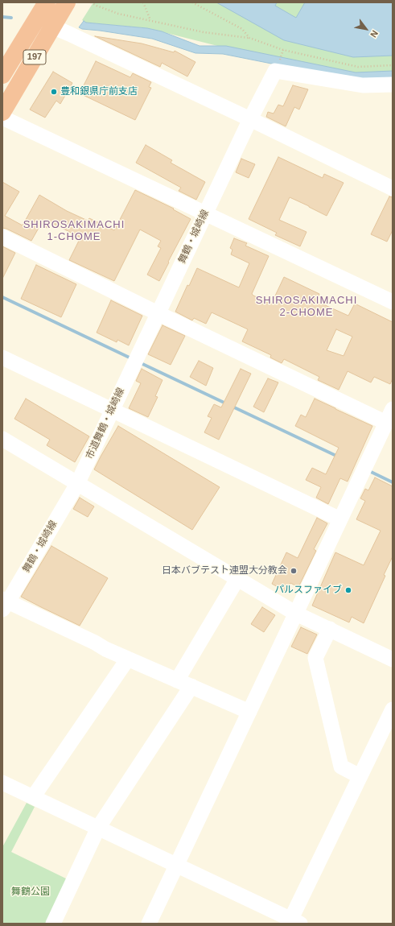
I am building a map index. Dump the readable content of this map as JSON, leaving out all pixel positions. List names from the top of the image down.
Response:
{
  "streets": {
    "highway": ["197"],
    "street": ["舞鶴・城崎線", "市道舞鶴・城崎線"]
  },
  "crossings": [
    ["舞鶴・城崎線", "市道舞鶴・城崎線"]
  ],
  "districts": ["SHIROSAKIMACHI 1-CHOME", "SHIROSAKIMACHI 2-CHOME"],
  "parks": ["舞鶴公園"],
  "places": ["豊和銀県庁前支店", "日本バブテスト連盟大分教会", "パルスファイブ"],
  "north": "bottom right"
}
